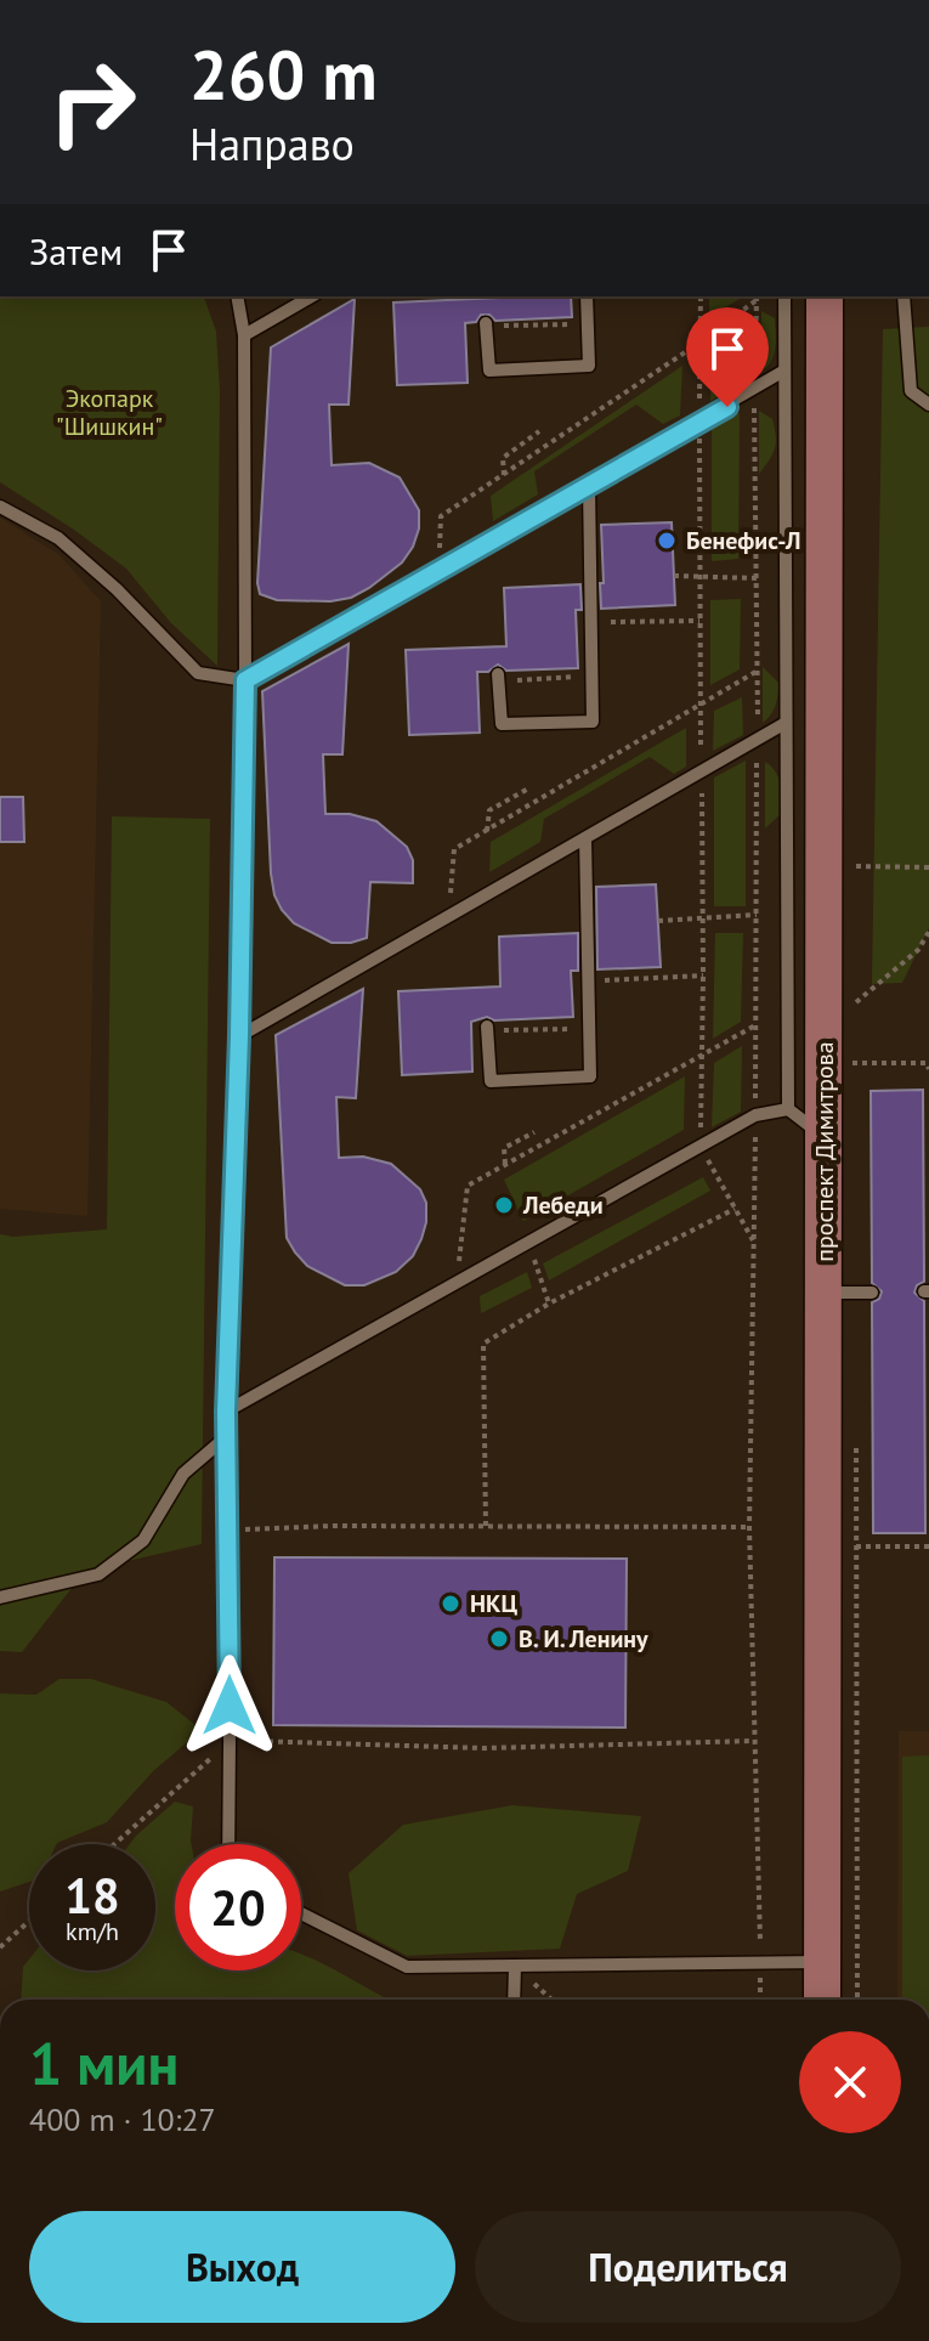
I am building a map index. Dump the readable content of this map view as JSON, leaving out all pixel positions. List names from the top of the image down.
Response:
{
  "streets": {
    "main road": ["проспект Димитрова"]
  },
  "parks": ["Экопарк \"Шишкин\""],
  "places": [
    "Бенефис-Л",
    "Лебеди",
    "НКЦ",
    "В. И. Ленину"
  ],
  "page": {
    "turn": ["260 m", "Направо"],
    "then": "Затем",
    "speed": "18 km/h",
    "limit": "20",
    "heading": ["1 мин", "400 m · 10:27"],
    "buttons": ["Выход", "Поделиться"]
  }
}
